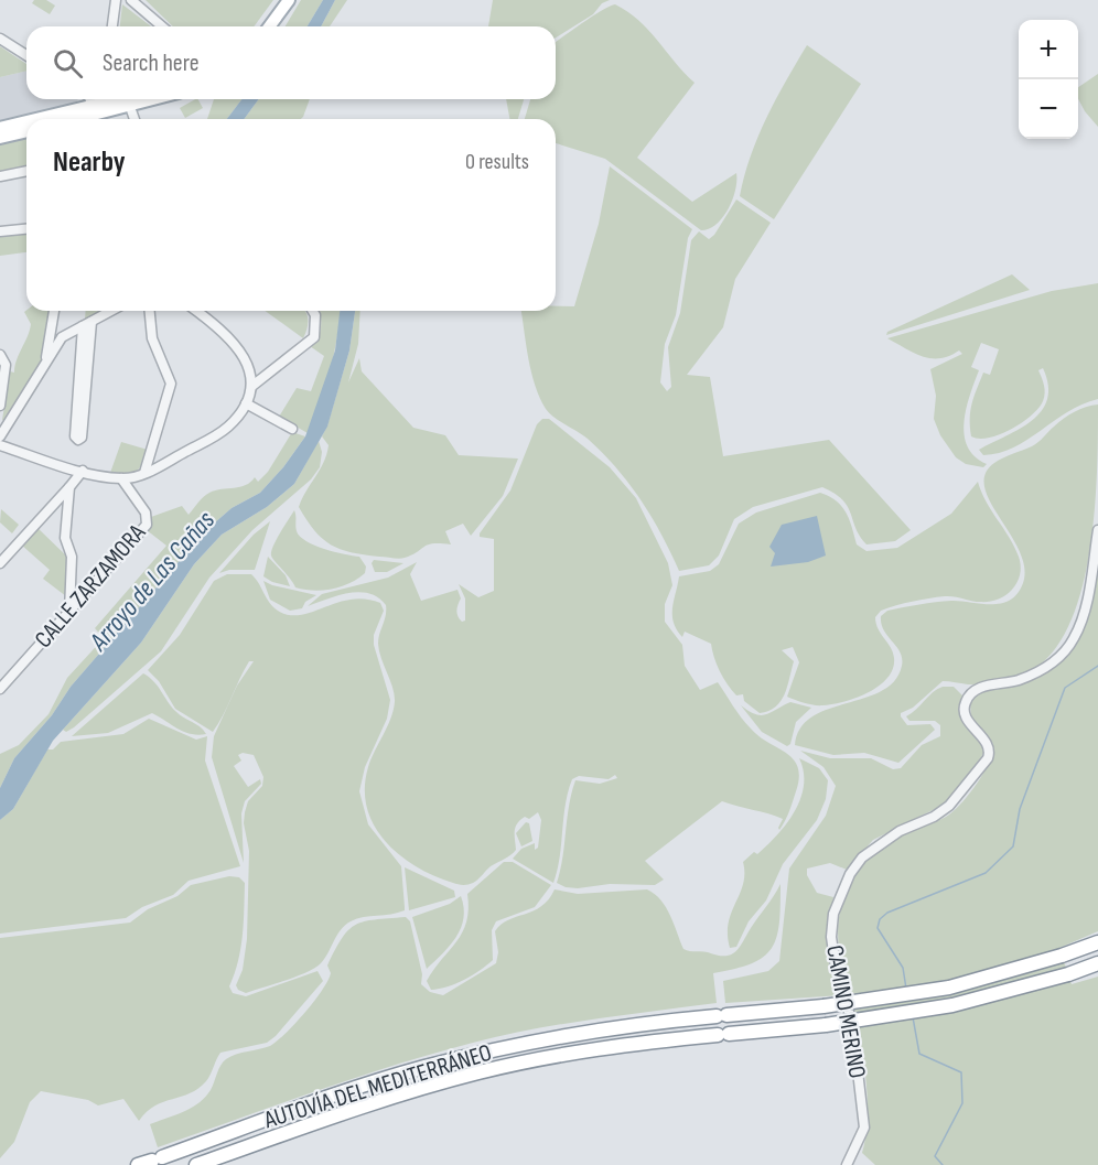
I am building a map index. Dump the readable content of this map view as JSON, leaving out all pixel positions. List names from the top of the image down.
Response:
{
  "streets": {
    "highway": ["AUTOVÍA DEL MEDITERRÁNEO"],
    "street": ["CALLE ZARZAMORA", "CAMINO MERINO"]
  },
  "water": ["Arroyo de Las Cañas"],
  "page": {
    "map_buttons": ["+", "−"],
    "search": "Search here",
    "heading": ["Nearby", "0 results"]
  }
}
